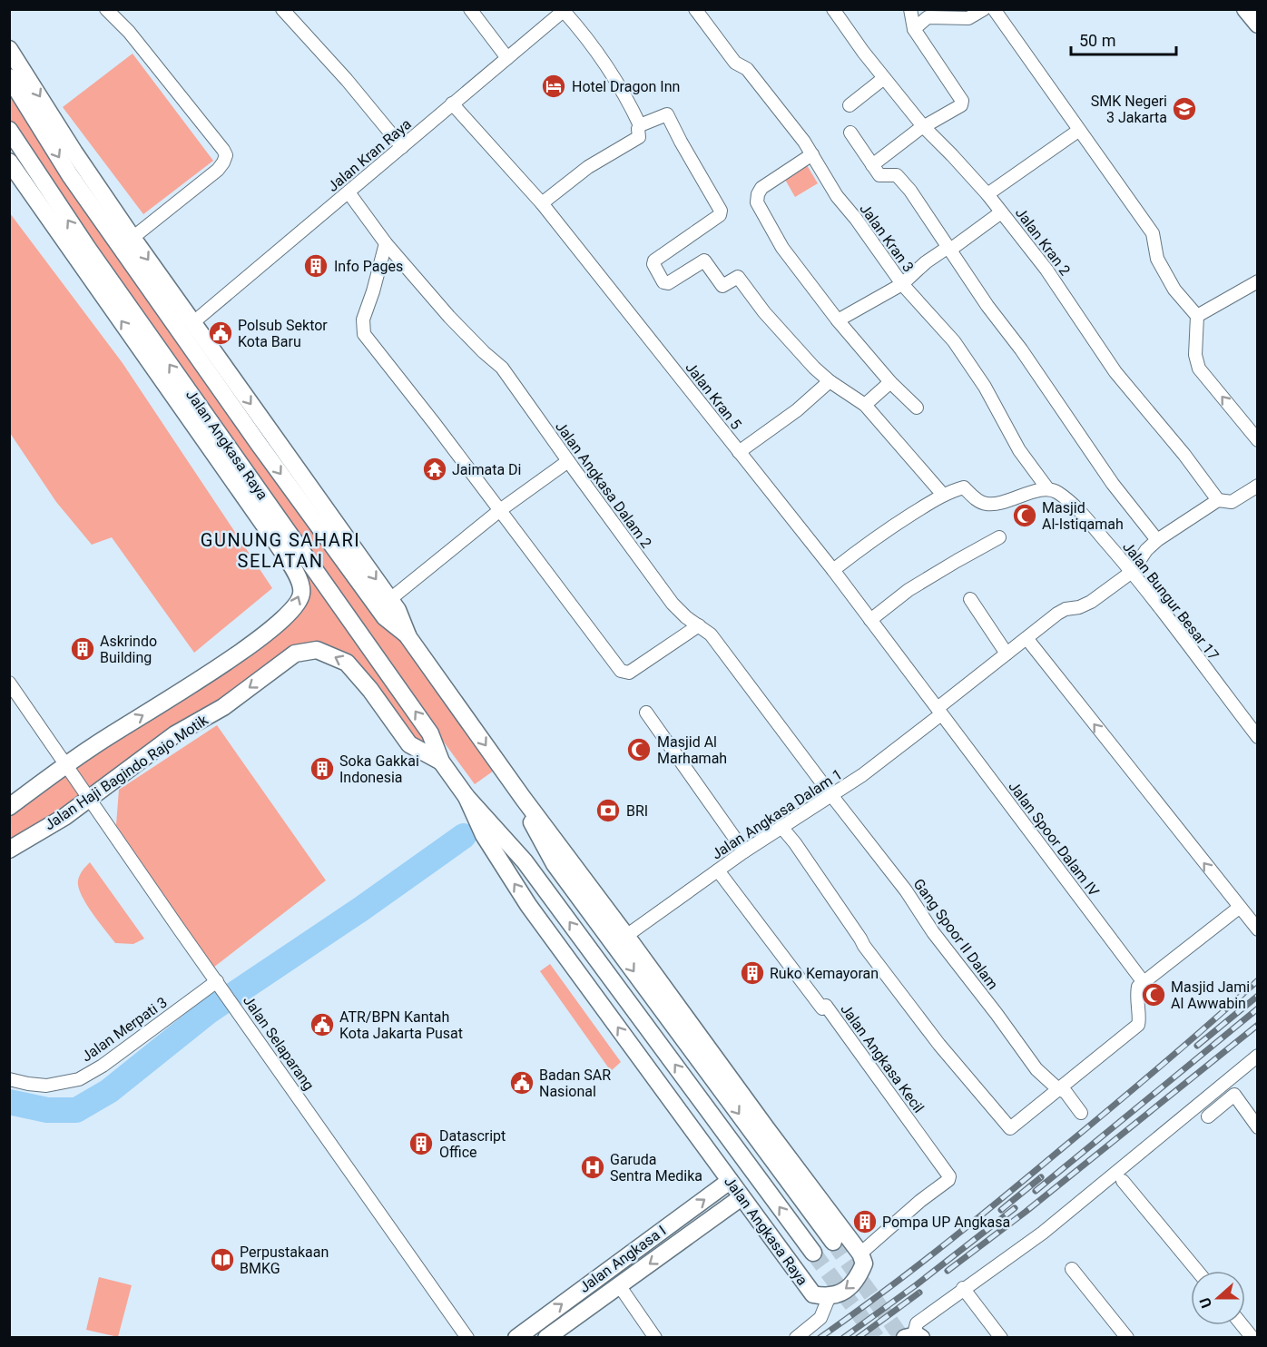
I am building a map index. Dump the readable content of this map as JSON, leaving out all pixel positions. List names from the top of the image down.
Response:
{
  "streets": {
    "main road": ["Jalan Angkasa Raya", "Jalan Haji Bagindo Rajo Motik", "Jalan Angkasa I"],
    "street": [
      "Jalan Kran Raya",
      "Jalan Kran 3",
      "Jalan Kran 2",
      "Jalan Kran 5",
      "Jalan Angkasa Dalam 2",
      "Jalan Bungur Besar 17",
      "Jalan Angkasa Dalam 1",
      "Jalan Spoor Dalam IV",
      "Gang Spoor II Dalam",
      "Jalan Merpati 3",
      "Jalan Selaparang",
      "Jalan Angkasa Kecil"
    ]
  },
  "crossings": [
    ["Jalan Kran Raya", "Jalan Kran 5"],
    ["Jalan Kran Raya", "Jalan Angkasa Raya"],
    ["Jalan Kran Raya", "Jalan Angkasa Dalam 2"],
    ["Jalan Kran 3", "Jalan Bungur Besar 17"],
    ["Jalan Kran 2", "Jalan Angkasa Dalam 1"],
    ["Jalan Kran 5", "Jalan Angkasa Dalam 1"],
    ["Jalan Kran 5", "Jalan Spoor Dalam IV"],
    ["Jalan Angkasa Raya", "Jalan Haji Bagindo Rajo Motik"],
    ["Jalan Angkasa Raya", "Jalan Angkasa Dalam 1"],
    ["Jalan Angkasa Raya", "Jalan Selaparang"],
    ["Jalan Angkasa Raya", "Jalan Angkasa Kecil"],
    ["Jalan Angkasa Raya", "Jalan Angkasa I"],
    ["Jalan Angkasa Dalam 2", "Jalan Angkasa Dalam 1"],
    ["Jalan Angkasa Dalam 2", "Gang Spoor II Dalam"],
    ["Jalan Bungur Besar 17", "Jalan Angkasa Dalam 1"],
    ["Jalan Haji Bagindo Rajo Motik", "Jalan Selaparang"],
    ["Jalan Angkasa Dalam 1", "Jalan Spoor Dalam IV"],
    ["Jalan Angkasa Dalam 1", "Gang Spoor II Dalam"],
    ["Jalan Angkasa Dalam 1", "Jalan Angkasa Kecil"],
    ["Jalan Merpati 3", "Jalan Selaparang"]
  ],
  "one_way": ["Jalan Haji Bagindo Rajo Motik"],
  "districts": ["GUNUNG SAHARI SELATAN"],
  "places": {
    "hotel": ["Hotel Dragon Inn"],
    "school or university": ["SMK Negeri 3 Jakarta"],
    "building": [
      "Info Pages",
      "Askrindo Building",
      "Soka Gakkai Indonesia",
      "Ruko Kemayoran",
      "Datascript Office",
      "Pompa UP Angkasa"
    ],
    "public building": ["Polsub Sektor Kota Baru", "ATR/BPN Kantah Kota Jakarta Pusat", "Badan SAR Nasional"],
    "temple": ["Jaimata Di"],
    "mosque": ["Masjid Al-Istiqamah", "Masjid Al Marhamah", "Masjid Jami Al Awwabin"],
    "bank": ["BRI"],
    "hospital": ["Garuda Sentra Medika"],
    "library": ["Perpustakaan BMKG"]
  },
  "scale_bar": "50 m",
  "north": "left"
}
